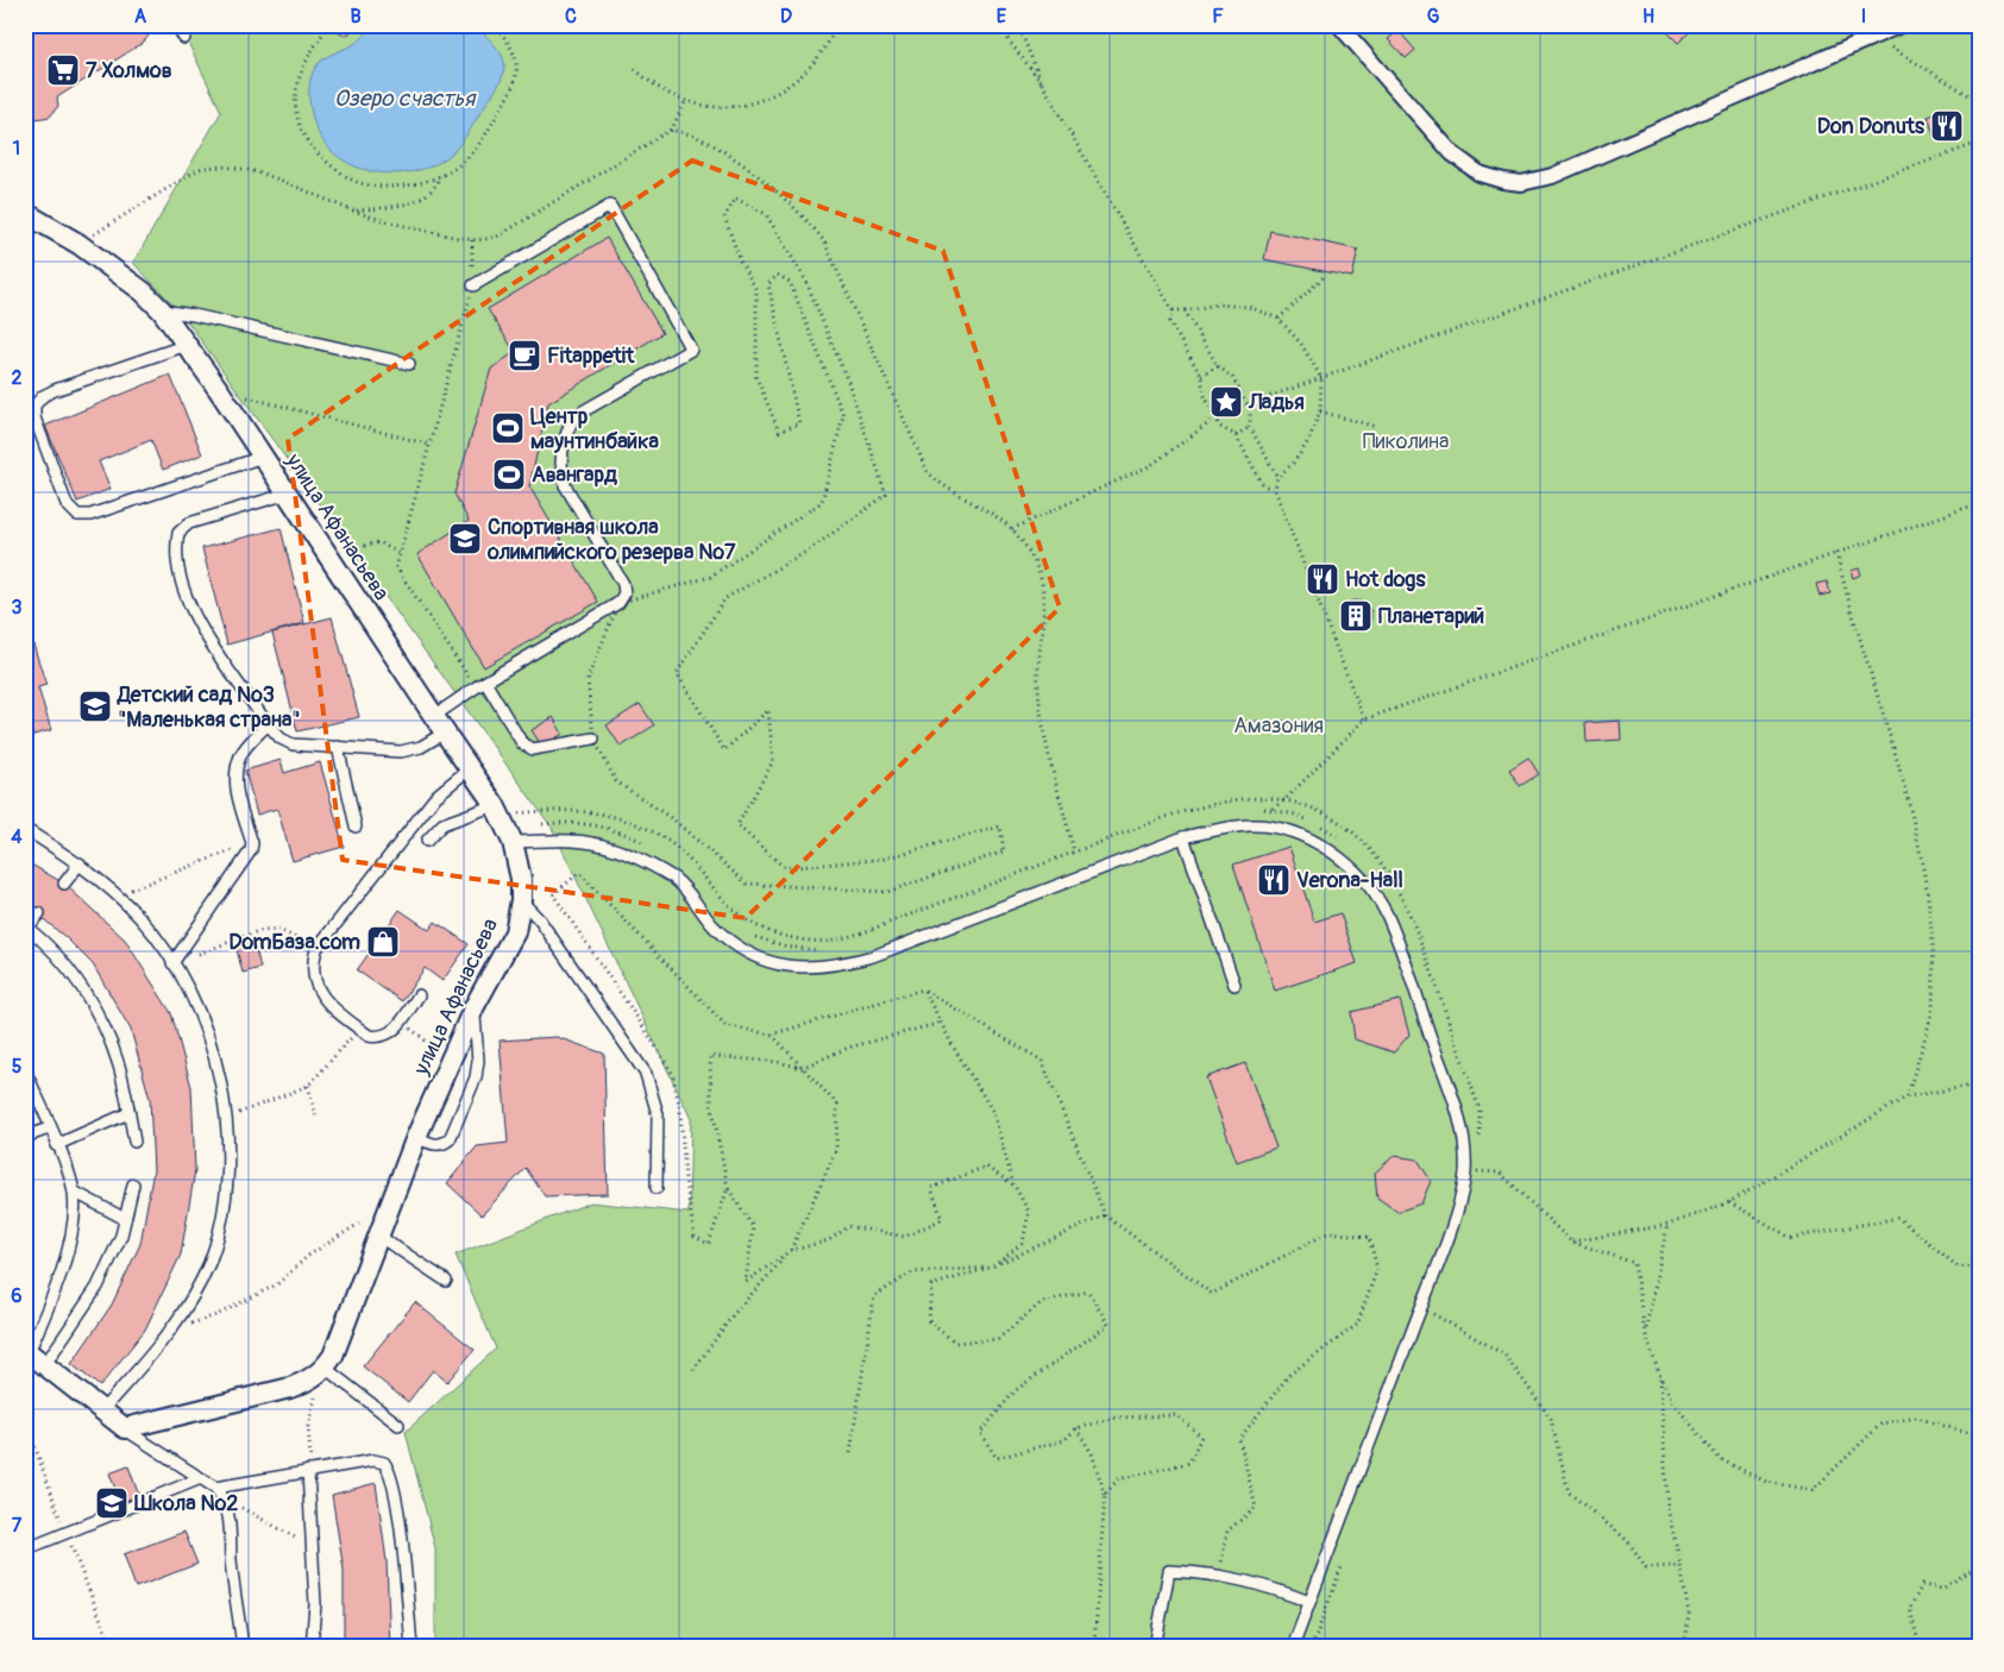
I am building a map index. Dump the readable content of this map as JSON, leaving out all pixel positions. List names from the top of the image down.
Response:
{
  "streets": {
    "street": ["улица Афанасьева"]
  },
  "water": ["Озеро счастья"],
  "parks": ["Пиколина", "Амазония"],
  "places": {
    "supermarket": ["7 Холмов"],
    "restaurant": ["Don Donuts", "Hot dogs", "Verona-Hall"],
    "cafe": ["Fitappetit"],
    "place": ["Ладья"],
    "sports": ["Центр маунтинбайка", "Авангард"],
    "school or university": ["Спортивная школа олимпийского резерва №7", "Детский сад №3 \"Маленькая страна\"", "Школа №2"],
    "building": ["Планетарий"],
    "shop": ["DomБаза.com"]
  },
  "grid": {
    "columns": [
      "A",
      "B",
      "C",
      "D",
      "E",
      "F",
      "G",
      "H",
      "I"
    ],
    "rows": [
      "1",
      "2",
      "3",
      "4",
      "5",
      "6",
      "7"
    ]
  }
}
